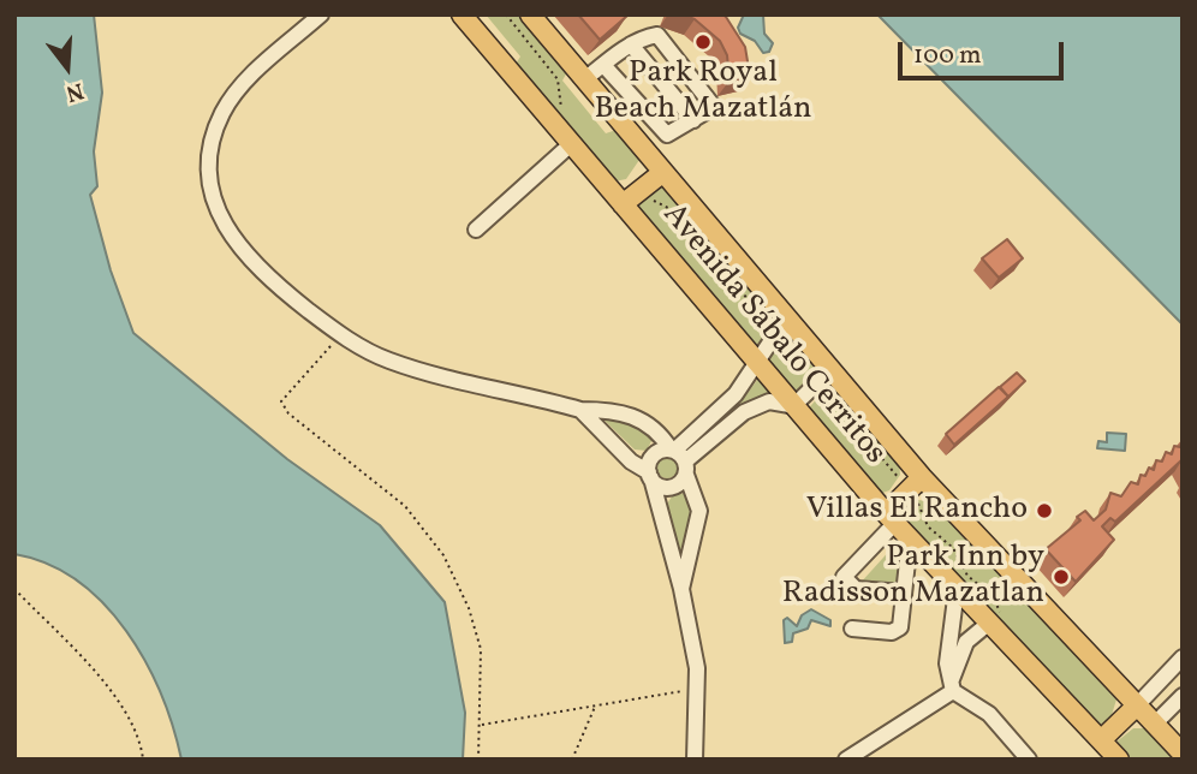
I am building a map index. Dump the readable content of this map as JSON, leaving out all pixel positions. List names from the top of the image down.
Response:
{
  "streets": {
    "main road": ["Avenida Sábalo Cerritos"]
  },
  "places": ["Park Royal Beach Mazatlán", "Villas El Rancho", "Park Inn by Radisson Mazatlan"],
  "scale_bar": "100 m",
  "north": "bottom"
}
